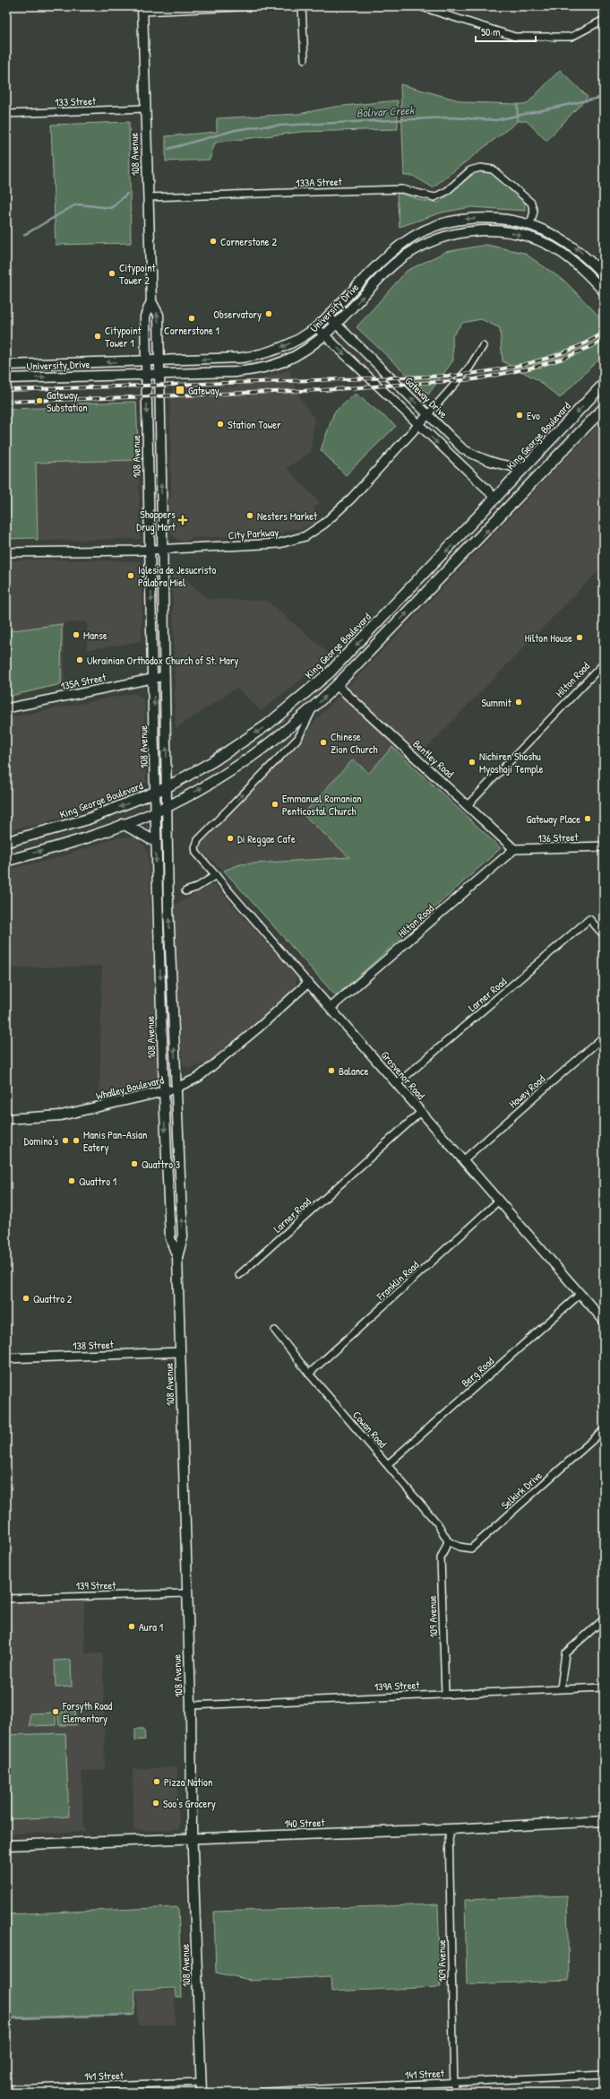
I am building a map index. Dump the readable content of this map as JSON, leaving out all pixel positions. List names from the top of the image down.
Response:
{
  "streets": {
    "main road": [
      "108 Avenue",
      "University Drive",
      "King George Boulevard",
      "Whalley Boulevard",
      "140 Street"
    ],
    "street": [
      "133 Street",
      "133A Street",
      "Gateway Drive",
      "City Parkway",
      "Hilton Road",
      "135A Street",
      "Bentley Road",
      "136 Street",
      "Larner Road",
      "Grosvenor Road",
      "Howey Road",
      "Franklin Road",
      "138 Street",
      "Berg Road",
      "Cowan Road",
      "Selkirk Drive",
      "139 Street",
      "109 Avenue",
      "139A Street",
      "141 Street"
    ]
  },
  "crossings": [
    ["133 Street", "108 Avenue"],
    ["108 Avenue", "133A Street"],
    ["108 Avenue", "University Drive"],
    ["108 Avenue", "King George Boulevard"],
    ["108 Avenue", "City Parkway"],
    ["108 Avenue", "135A Street"],
    ["108 Avenue", "Whalley Boulevard"],
    ["108 Avenue", "138 Street"],
    ["108 Avenue", "139 Street"],
    ["108 Avenue", "139A Street"],
    ["108 Avenue", "140 Street"],
    ["108 Avenue", "141 Street"],
    ["133A Street", "University Drive"],
    ["University Drive", "Gateway Drive"],
    ["Gateway Drive", "King George Boulevard"],
    ["Gateway Drive", "City Parkway"],
    ["Hilton Road", "Bentley Road"],
    ["Hilton Road", "136 Street"],
    ["Hilton Road", "Grosvenor Road"],
    ["Bentley Road", "136 Street"],
    ["Larner Road", "Grosvenor Road"],
    ["Grosvenor Road", "Whalley Boulevard"],
    ["Grosvenor Road", "Howey Road"],
    ["Grosvenor Road", "Franklin Road"],
    ["Grosvenor Road", "Berg Road"],
    ["Franklin Road", "Cowan Road"],
    ["Berg Road", "Cowan Road"],
    ["Cowan Road", "Selkirk Drive"],
    ["Cowan Road", "109 Avenue"],
    ["Selkirk Drive", "109 Avenue"],
    ["109 Avenue", "139A Street"],
    ["109 Avenue", "140 Street"],
    ["109 Avenue", "141 Street"]
  ],
  "water": ["Bolivar Creek"],
  "places": {
    "other": [
      "Cornerstone 2",
      "Citypoint Tower 2",
      "Observatory",
      "Cornerstone 1",
      "Citypoint Tower 1",
      "Gateway Substation",
      "Evo",
      "Station Tower",
      "Nesters Market",
      "Iglesia de Jesucristo Palabra Miel",
      "Manse",
      "Hilton House",
      "Ukrainian Orthodox Church of St. Mary",
      "Summit",
      "Chinese Zion Church",
      "Nichiren Shoshu Myoshoji Temple",
      "Emmanuel Romanian Penticostal Church",
      "Gateway Place",
      "Di Reggae Cafe",
      "Balance",
      "Domino's",
      "Manis Pan-Asian Eatery",
      "Quattro 3",
      "Quattro 1",
      "Quattro 2",
      "Aura 1",
      "Forsyth Road Elementary",
      "Pizza Nation",
      "Soo's Grocery"
    ],
    "transit": ["Gateway"],
    "health": ["Shoppers Drug Mart"]
  },
  "scale_bar": "50 m"
}
